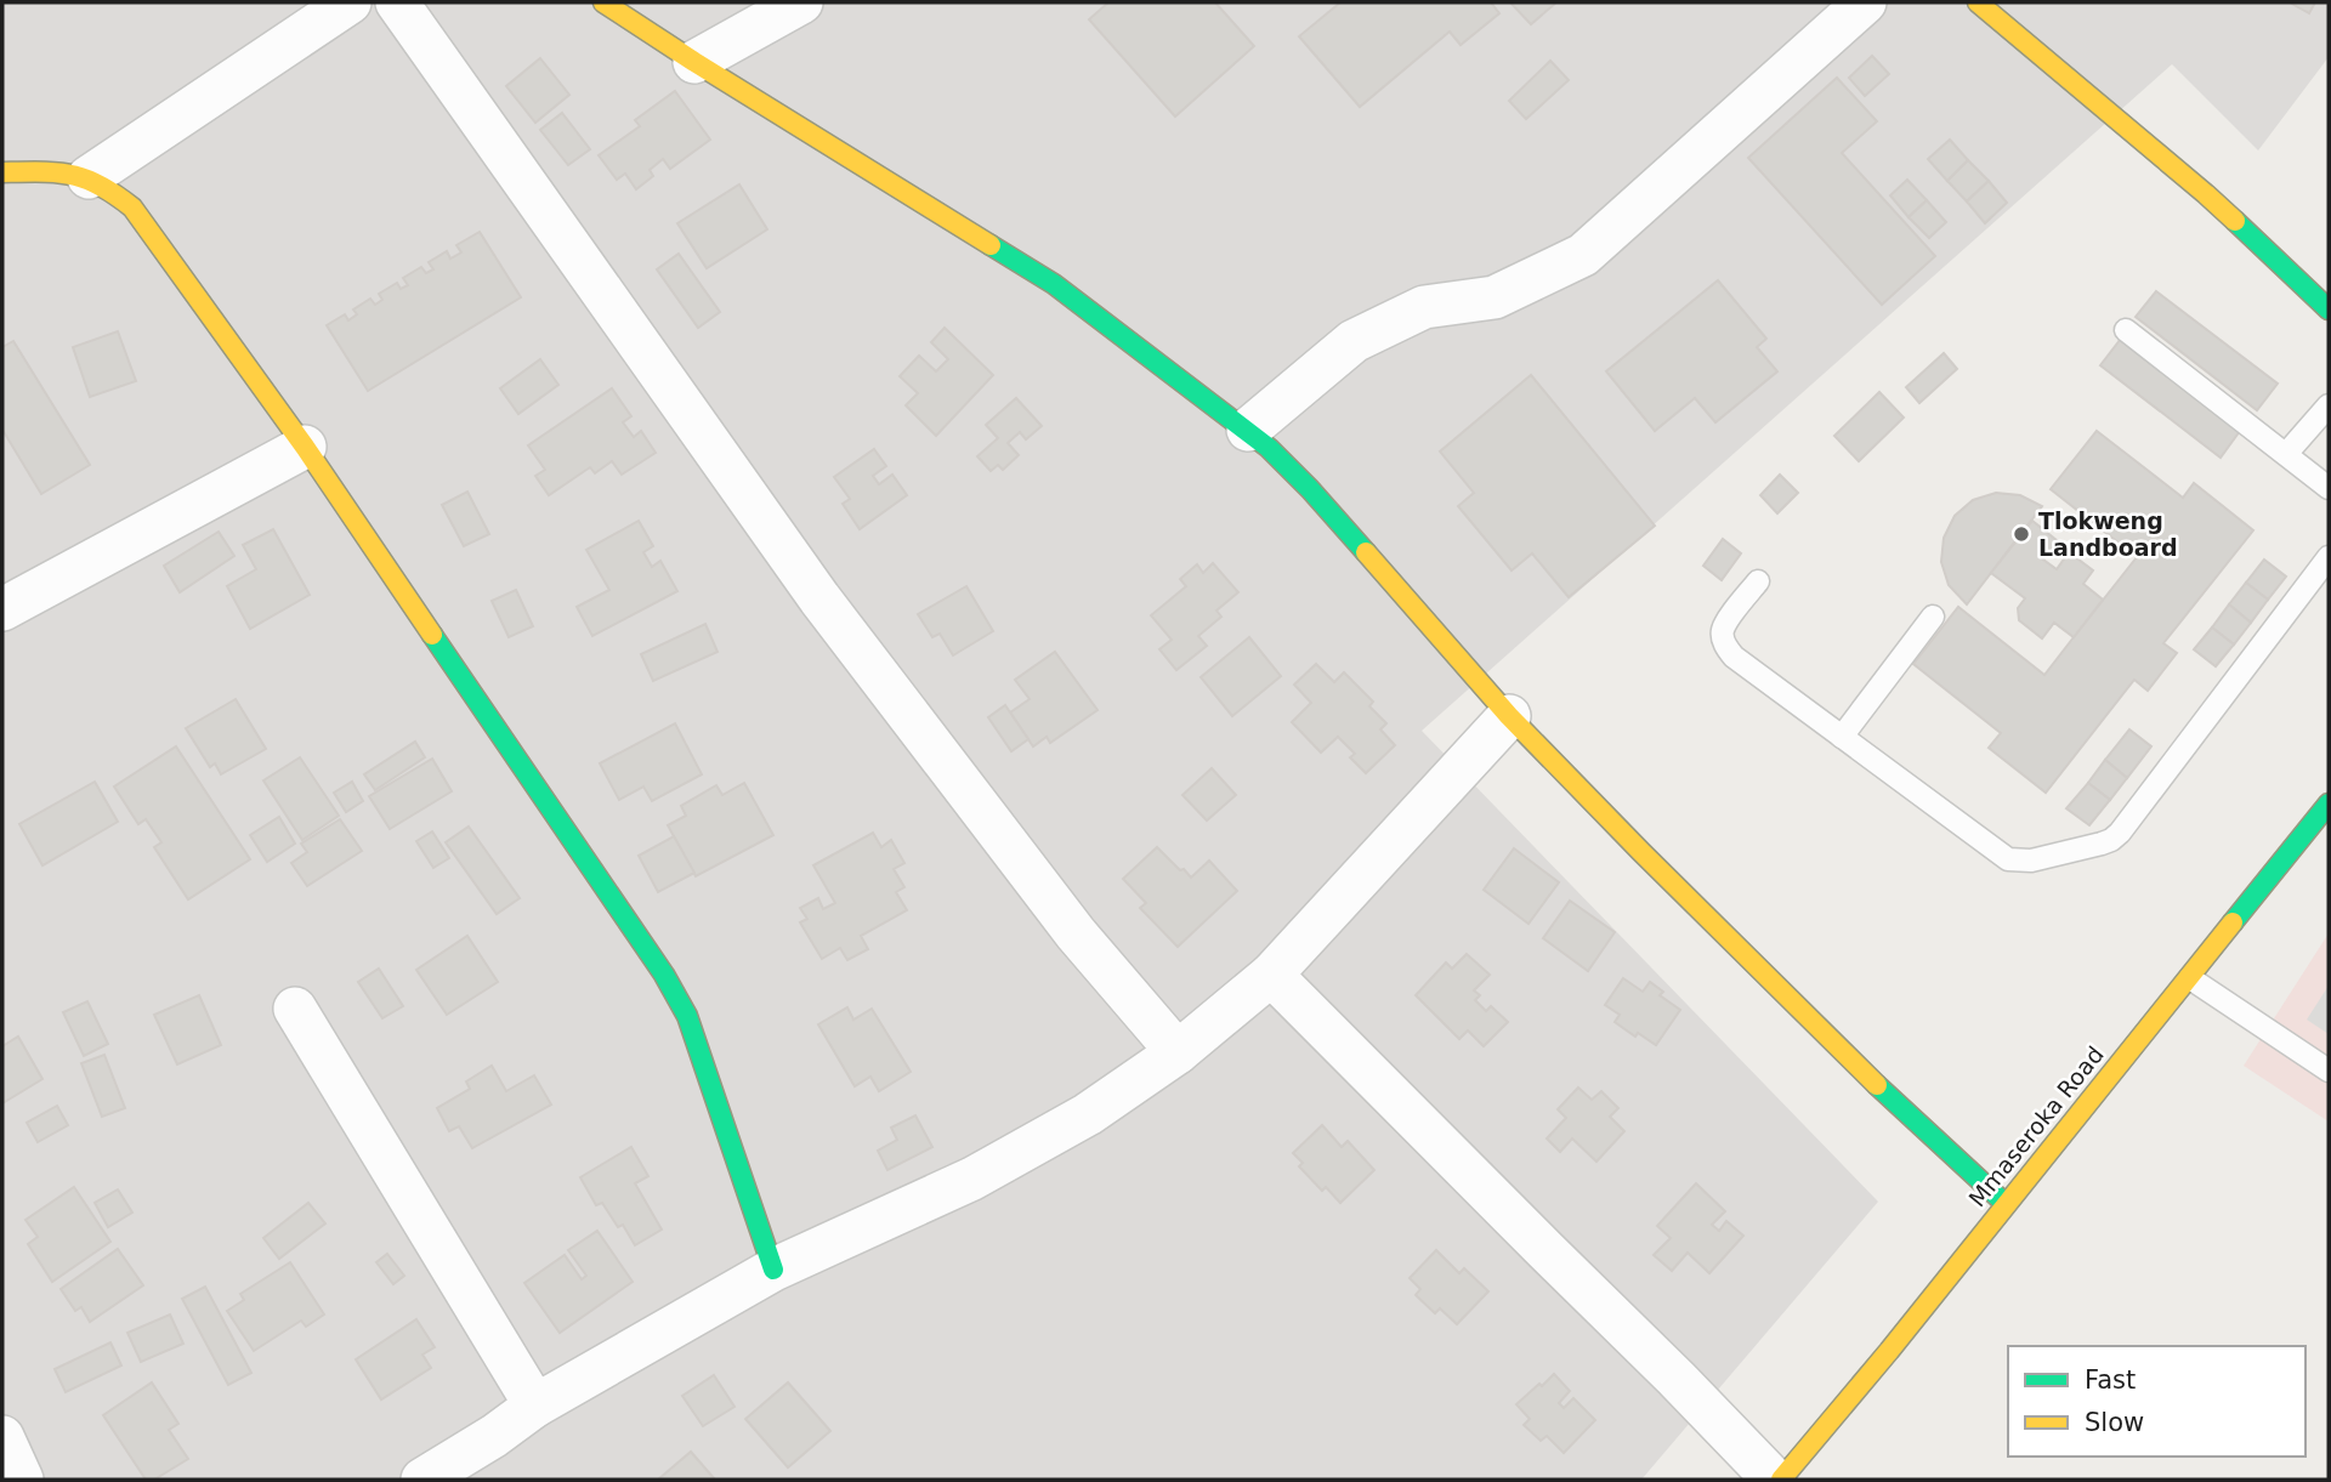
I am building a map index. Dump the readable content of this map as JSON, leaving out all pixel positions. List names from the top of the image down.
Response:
{
  "streets": {
    "street": ["Mmaseroka Road"]
  },
  "places": ["Tlokweng Landboard"],
  "legend": ["Fast", "Slow"]
}
